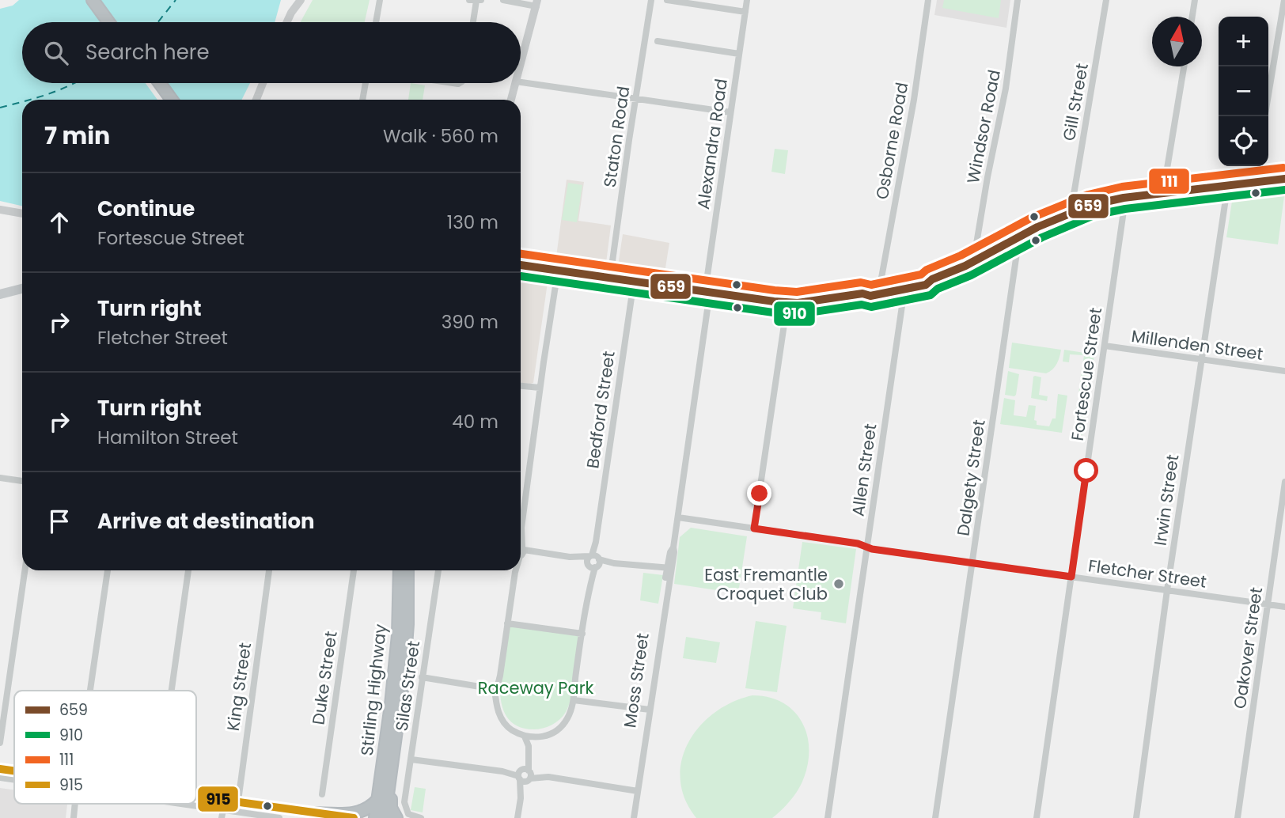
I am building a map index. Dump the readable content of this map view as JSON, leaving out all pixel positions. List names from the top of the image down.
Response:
{
  "streets": {
    "highway": ["Stirling Highway"],
    "street": [
      "Gill Street",
      "Windsor Road",
      "Staton Road",
      "Osborne Road",
      "Alexandra Road",
      "Millenden Street",
      "Fortescue Street",
      "Bedford Street",
      "Allen Street",
      "Dalgety Street",
      "Irwin Street",
      "Fletcher Street",
      "Oakover Street",
      "Duke Street",
      "Moss Street",
      "Silas Street",
      "King Street"
    ]
  },
  "crossings": [
    ["Alexandra Road", "Moss Street"],
    ["Millenden Street", "Fortescue Street"],
    ["Millenden Street", "Irwin Street"],
    ["Fortescue Street", "Fletcher Street"],
    ["Allen Street", "Fletcher Street"],
    ["Dalgety Street", "Fletcher Street"],
    ["Irwin Street", "Fletcher Street"],
    ["Fletcher Street", "Oakover Street"],
    ["Fletcher Street", "Moss Street"]
  ],
  "parks": ["Raceway Park"],
  "places": ["East Fremantle Croquet Club"],
  "lines": [
    "transit line 111",
    "transit line 659",
    "transit line 910",
    "transit line 915"
  ],
  "legend": [
    "659",
    "910",
    "111",
    "915"
  ],
  "north": "top",
  "page": {
    "map_buttons": ["+", "−"],
    "search": "Search here",
    "heading": ["7 min", "Walk · 560 m"],
    "list": [
      ["Continue", "Fortescue Street", "130 m"],
      ["Turn right", "Fletcher Street", "390 m"],
      ["Turn right", "Hamilton Street", "40 m"],
      "Arrive at destination"
    ]
  }
}
